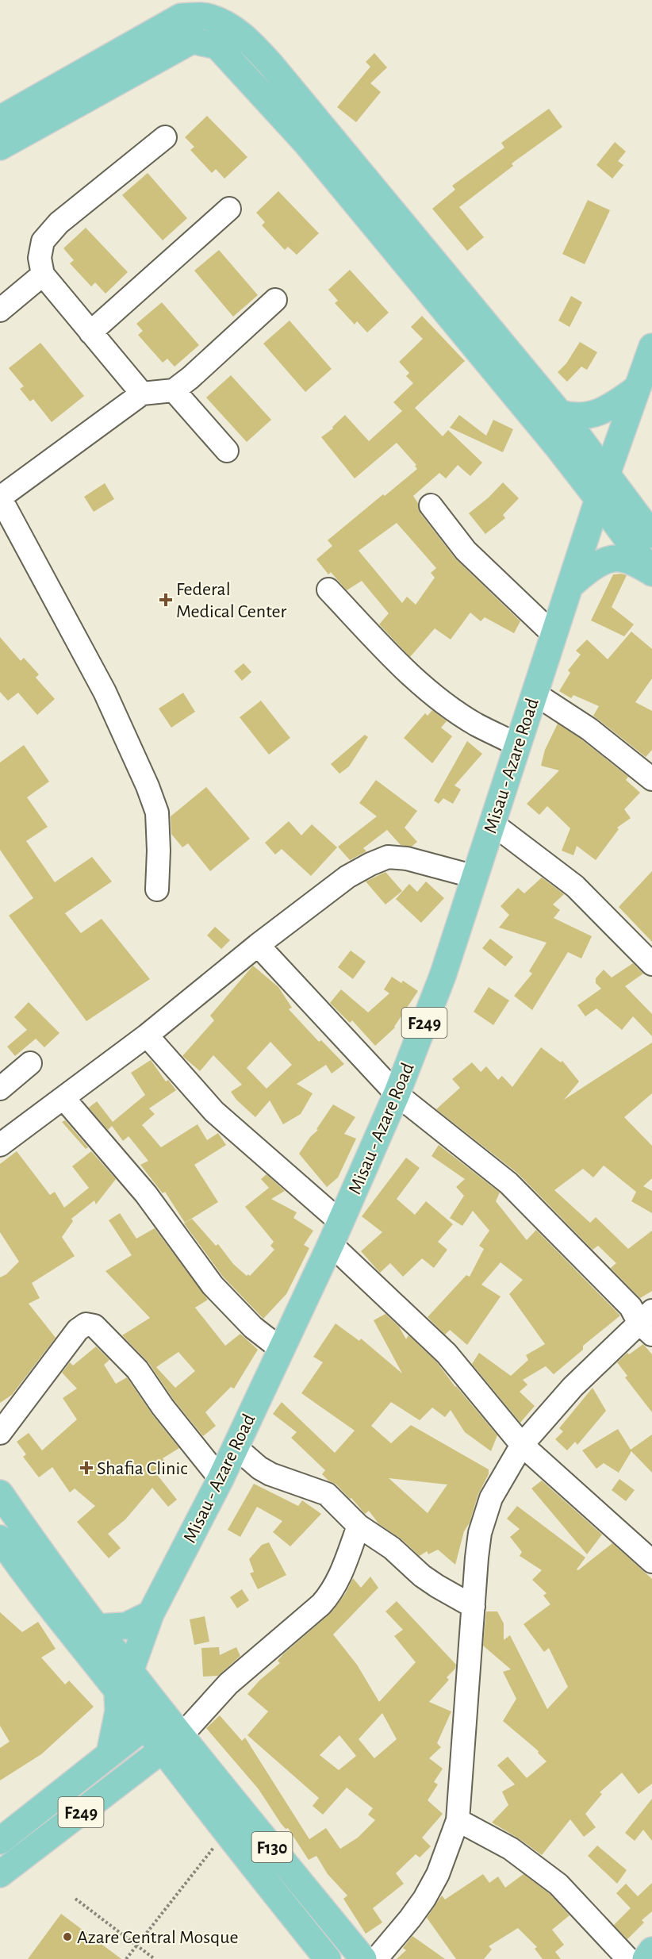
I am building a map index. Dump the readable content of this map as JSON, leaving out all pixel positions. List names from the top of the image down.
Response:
{
  "streets": {
    "main road": ["Misau - Azare Road", "F249", "F130"]
  },
  "crossings": [
    ["Misau - Azare Road", "F249"],
    ["Misau - Azare Road", "F130"],
    ["F249", "F130"]
  ],
  "places": {
    "health": ["Federal Medical Center", "Shafia Clinic"],
    "other": ["Azare Central Mosque"]
  }
}
